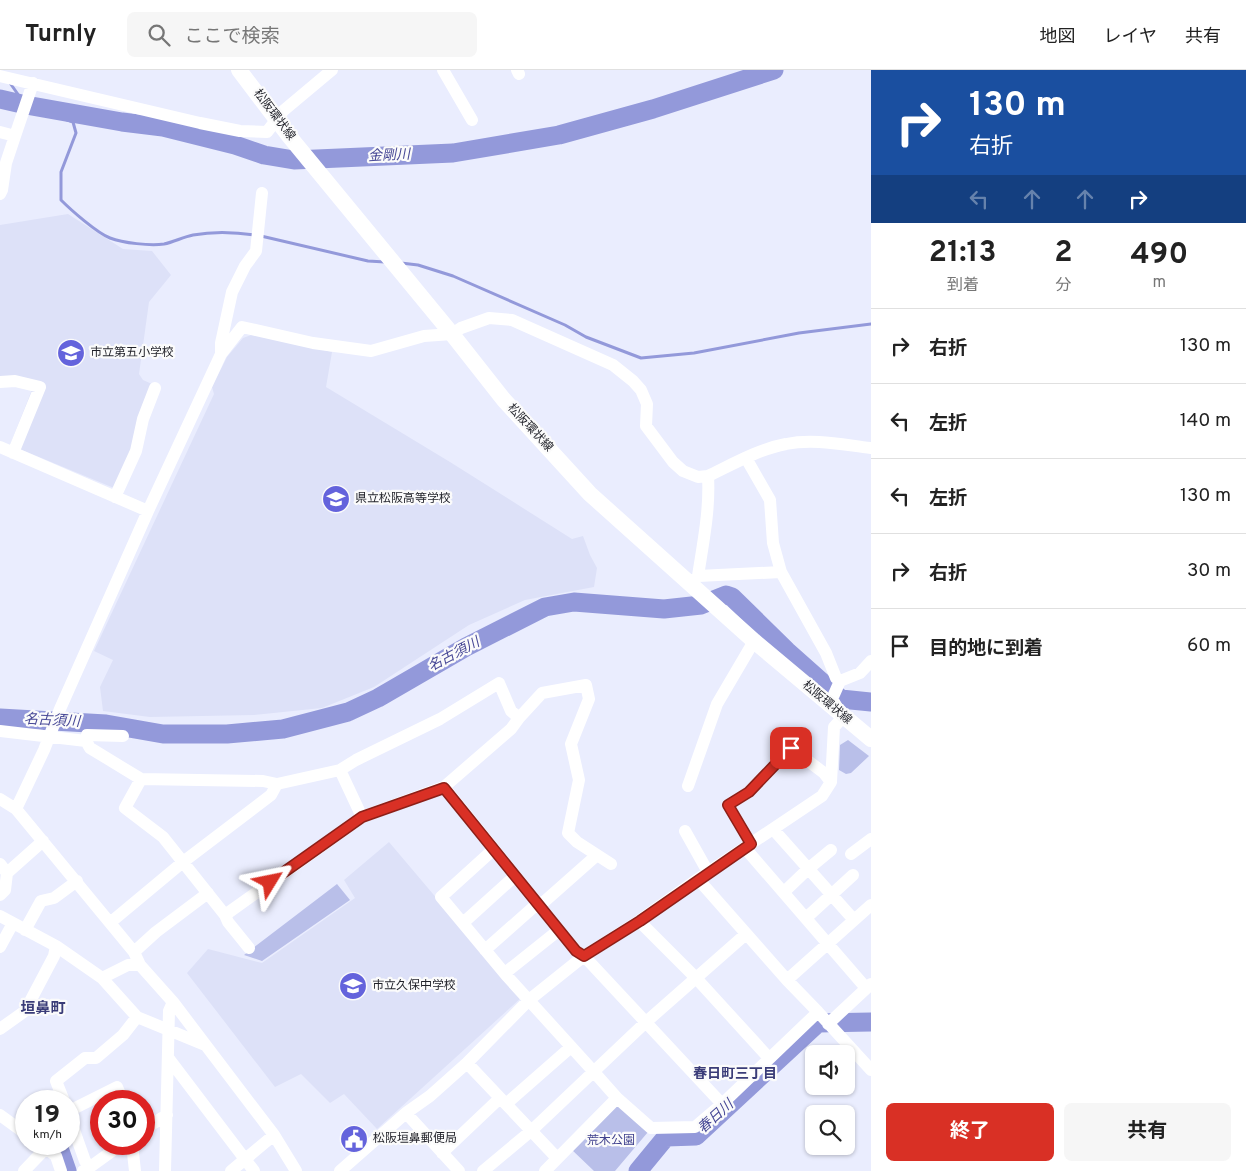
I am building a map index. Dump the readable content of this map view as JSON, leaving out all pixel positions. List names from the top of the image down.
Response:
{
  "streets": {
    "main road": ["松阪環状線"]
  },
  "districts": ["垣鼻町", "春日町三丁目"],
  "water": ["金剛川", "名古須川", "春日川"],
  "parks": ["荒木公園"],
  "places": {
    "school or university": ["市立第五小学校", "県立松阪高等学校", "市立久保中学校"],
    "public building": ["松阪垣鼻郵便局"]
  },
  "page": {
    "header": "Turnly",
    "search": "ここで検索",
    "nav": ["地図", "レイヤ", "共有"],
    "turn": ["130 m", "右折"],
    "eta": [
      "21:13",
      "到着",
      "2",
      "分",
      "490",
      "m"
    ],
    "list": [
      {
        "name": "右折",
        "value": "130 m"
      },
      {
        "name": "左折",
        "value": "140 m"
      },
      {
        "name": "左折",
        "value": "130 m"
      },
      {
        "name": "右折",
        "value": "30 m"
      },
      {
        "name": "目的地に到着",
        "value": "60 m"
      }
    ],
    "speed": "19 km/h",
    "limit": "30",
    "buttons": ["終了", "共有"]
  }
}
